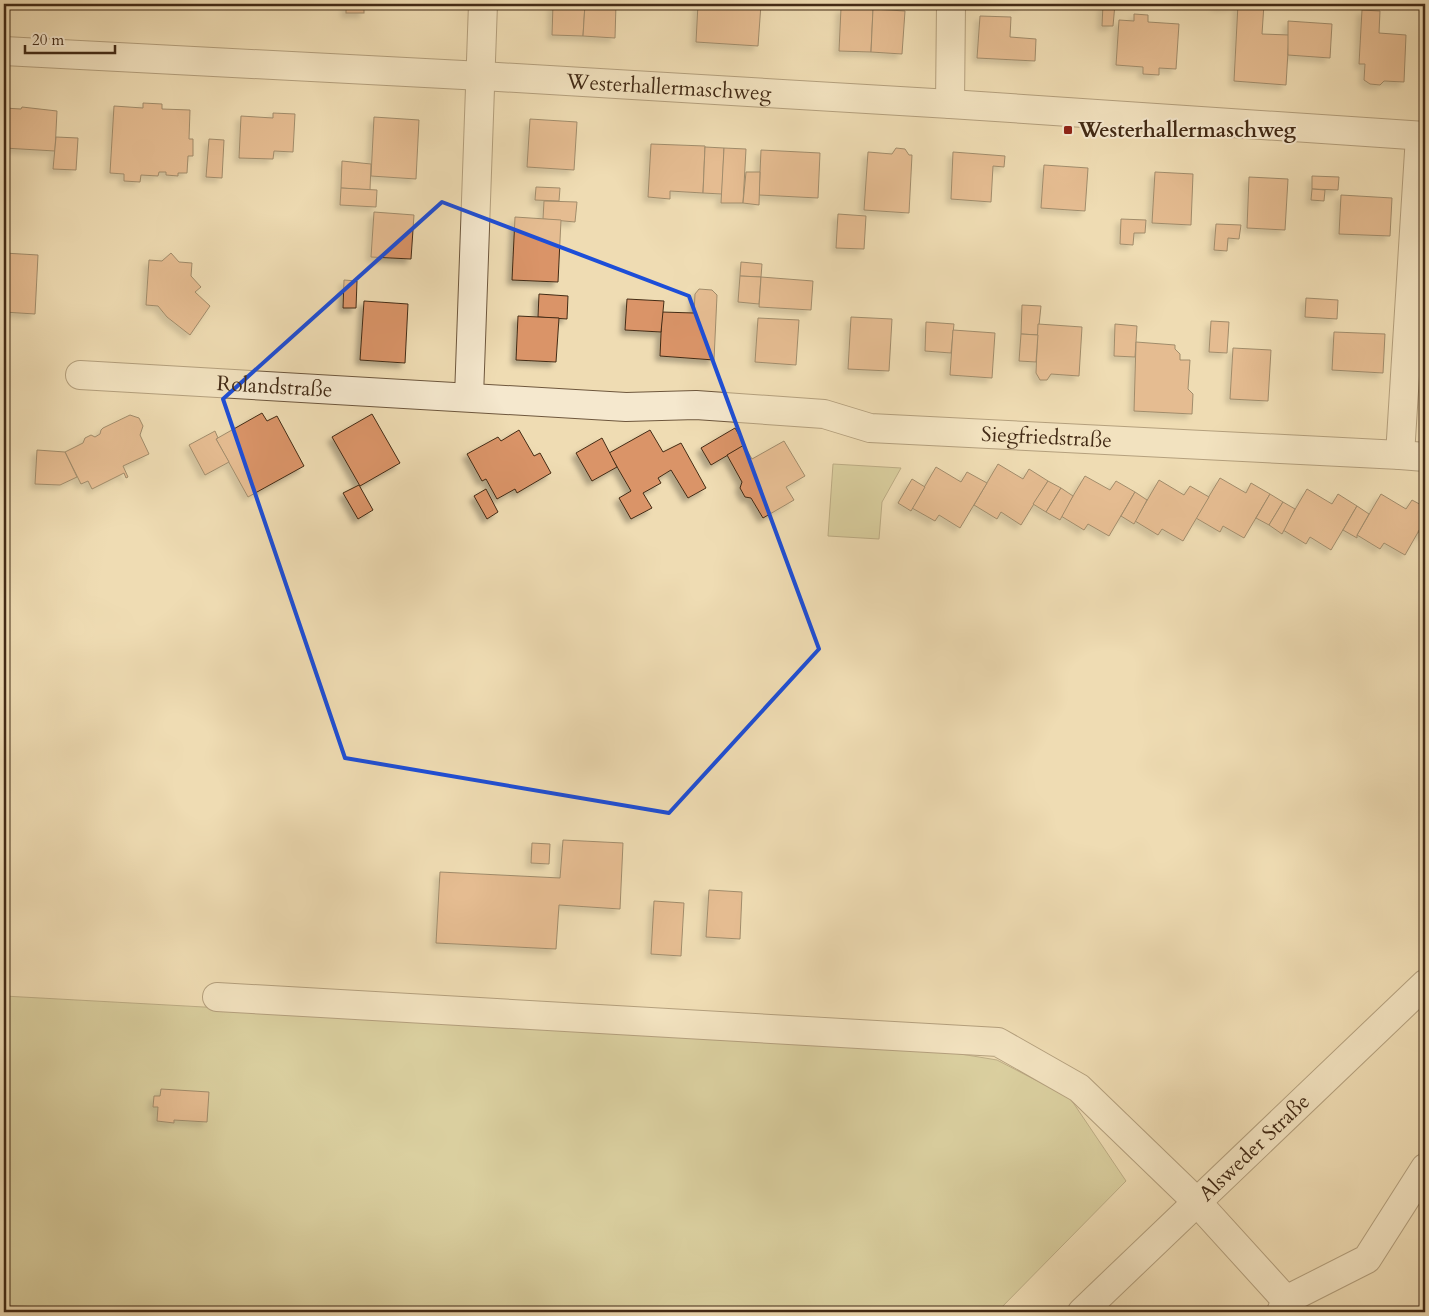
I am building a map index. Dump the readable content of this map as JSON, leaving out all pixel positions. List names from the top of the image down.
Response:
{
  "streets": {
    "street": [
      "Westerhallermaschweg",
      "Rolandstraße",
      "Siegfriedstraße",
      "Alsweder Straße"
    ]
  },
  "crossings": [
    ["Westerhallermaschweg", "Siegfriedstraße"],
    ["Rolandstraße", "Siegfriedstraße"]
  ],
  "places": {
    "transit": ["Westerhallermaschweg"]
  },
  "scale_bar": "20 m"
}
